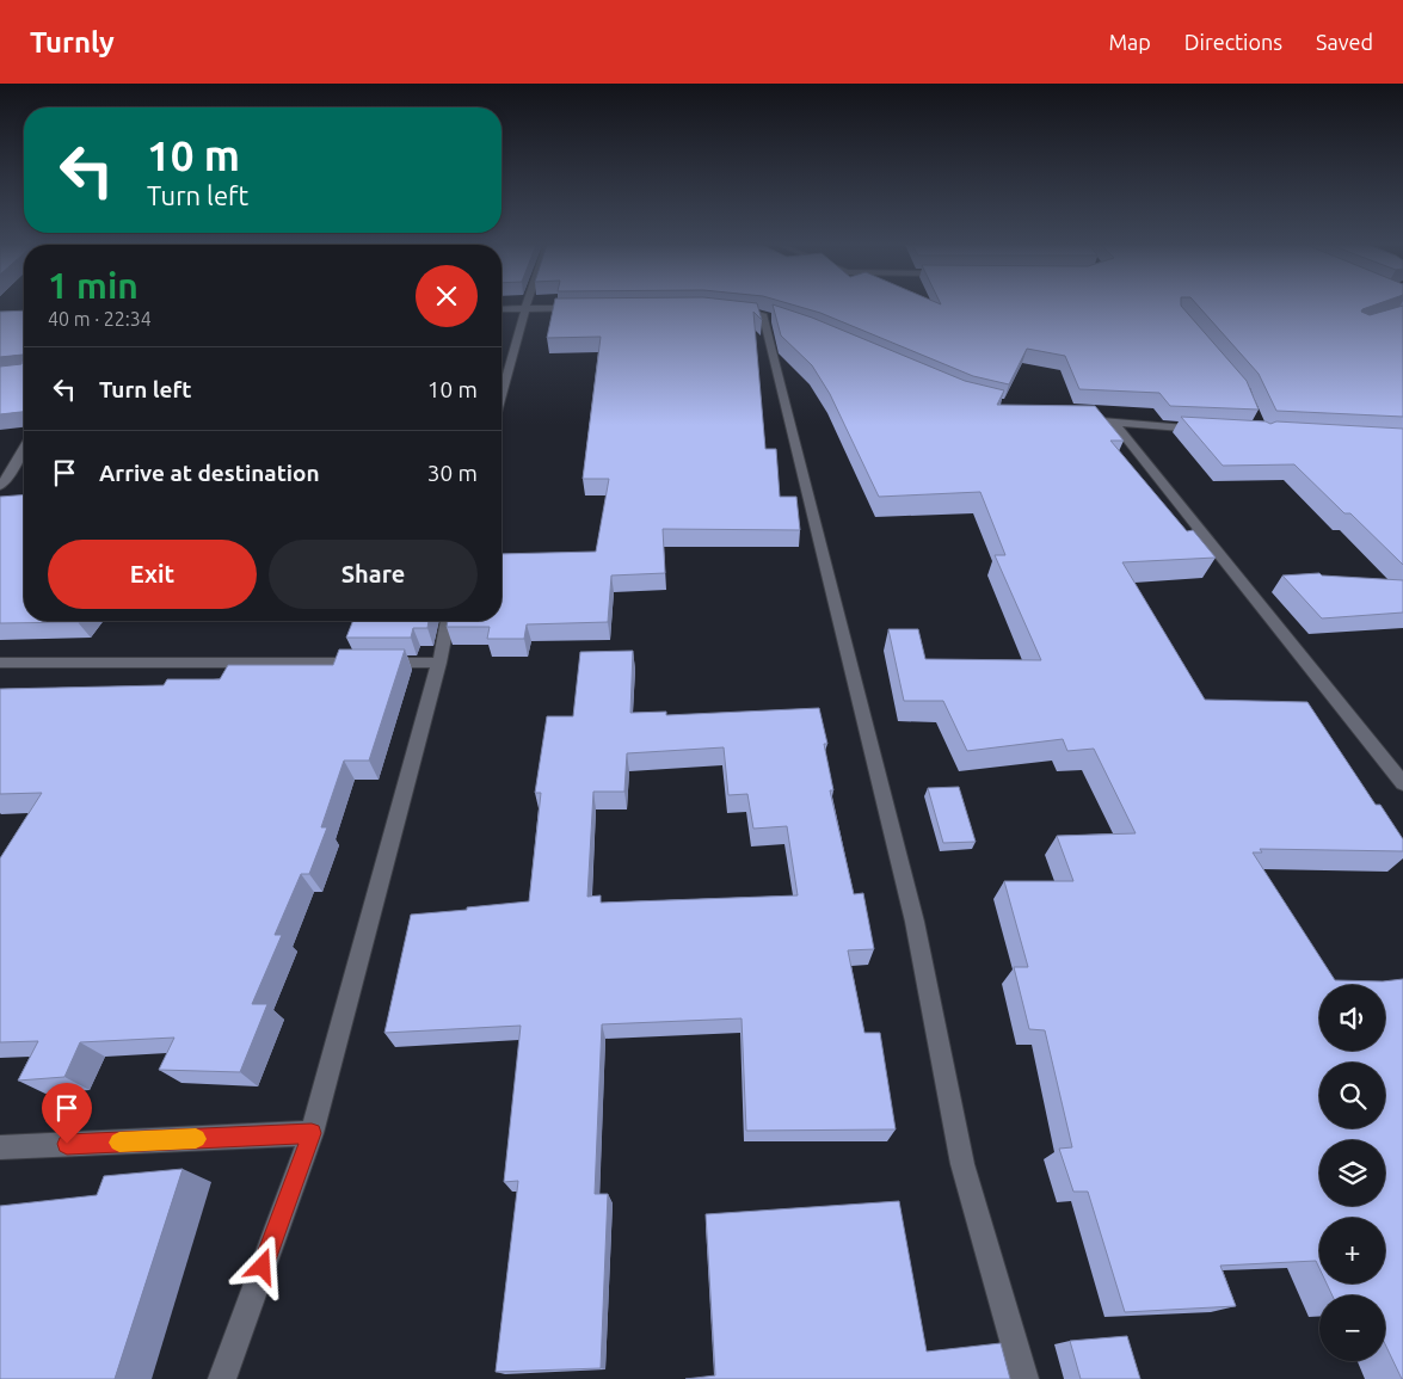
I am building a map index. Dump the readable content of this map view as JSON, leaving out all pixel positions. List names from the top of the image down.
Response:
{
  "page": {
    "header": "Turnly",
    "nav": ["Map", "Directions", "Saved"],
    "turn": ["10 m", "Turn left"],
    "heading": ["1 min", "40 m · 22:34"],
    "list": [
      {
        "name": "Turn left",
        "value": "10 m"
      },
      {
        "name": "Arrive at destination",
        "value": "30 m"
      }
    ],
    "buttons": ["Exit", "Share"],
    "map_buttons": ["+", "−"]
  }
}
